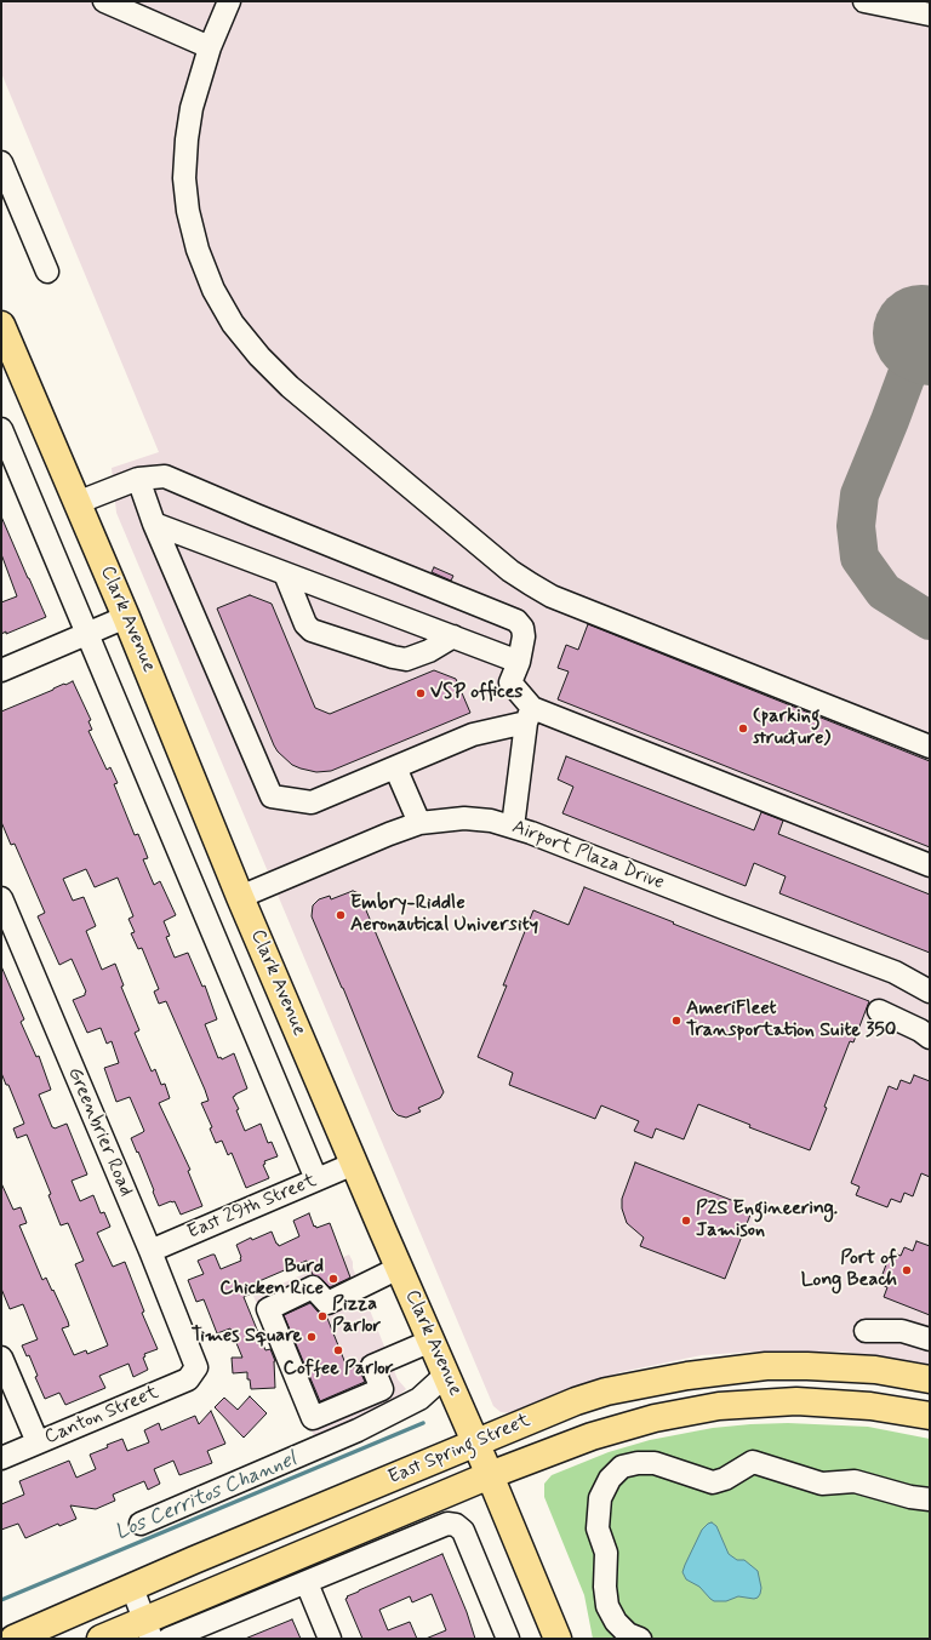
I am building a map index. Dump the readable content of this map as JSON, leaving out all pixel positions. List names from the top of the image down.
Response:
{
  "streets": {
    "main road": ["Clark Avenue", "East Spring Street"],
    "street": [
      "Airport Plaza Drive",
      "Greenbrier Road",
      "East 29th Street",
      "Canton Street"
    ]
  },
  "crossings": [
    ["Clark Avenue", "Airport Plaza Drive"],
    ["Clark Avenue", "East 29th Street"],
    ["Clark Avenue", "East Spring Street"],
    ["Greenbrier Road", "East 29th Street"],
    ["Greenbrier Road", "Canton Street"]
  ],
  "water": ["Los Cerritos Channel"],
  "places": [
    "VSP offices",
    "(parking structure)",
    "Embry-Riddle Aeronautical University",
    "AmeriFleet Transportation Suite 350",
    "P2S Engineering. Jamison",
    "Port of Long Beach",
    "Burd Chicken Rice",
    "Pizza Parlor",
    "Times Square",
    "Coffee Parlor"
  ]
}
